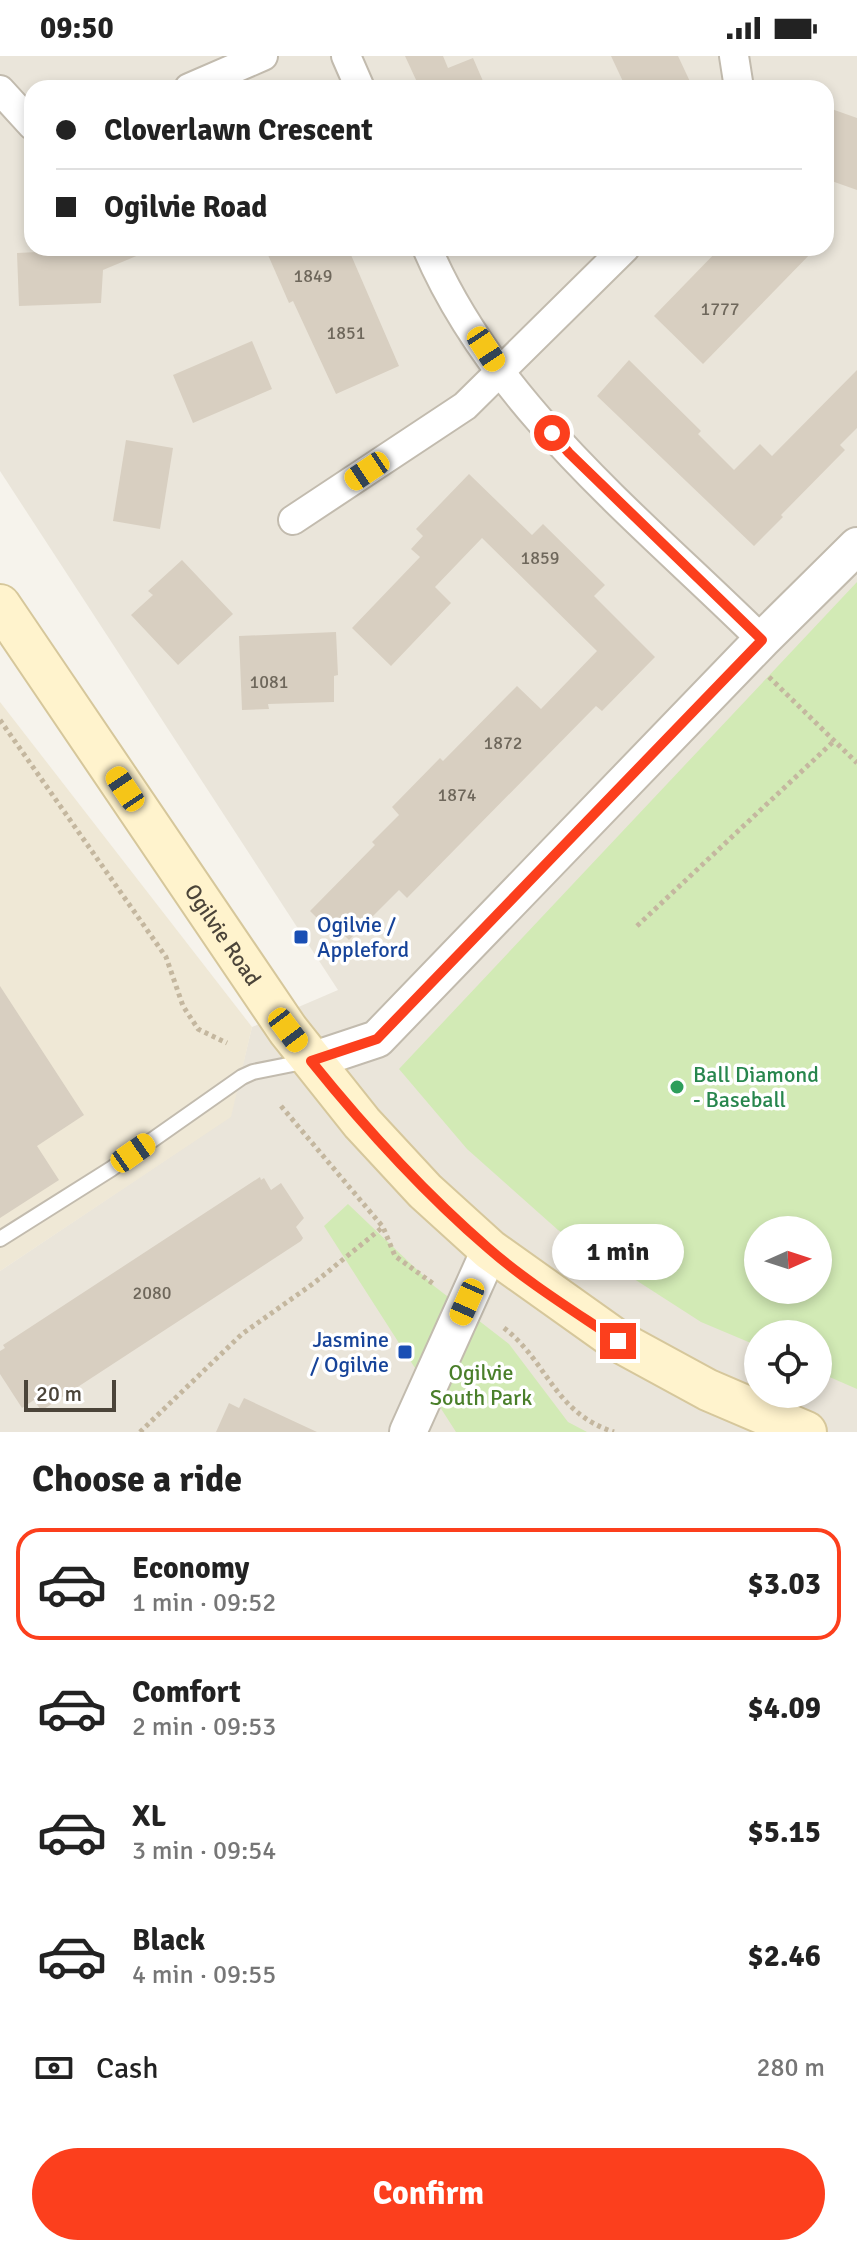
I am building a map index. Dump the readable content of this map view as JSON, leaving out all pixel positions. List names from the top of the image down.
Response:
{
  "streets": {
    "main road": ["Ogilvie Road"]
  },
  "parks": ["Ogilvie South Park"],
  "places": {
    "transit": ["Ogilvie / Appleford", "Jasmine / Ogilvie"],
    "other": ["Ball Diamond - Baseball"]
  },
  "house_numbers": [
    "1849",
    "1777",
    "1851",
    "1859",
    "1081",
    "1872",
    "1874",
    "2080"
  ],
  "scale_bar": "20 m",
  "north": "right",
  "page": {
    "status": "09:50",
    "banner": ["Cloverlawn Crescent", "Ogilvie Road"],
    "bubble": "1 min",
    "scale": "20 m",
    "heading": "Choose a ride",
    "list": [
      {
        "name": "Economy",
        "note": "1 min · 09:52",
        "value": "$3.03"
      },
      {
        "name": "Comfort",
        "note": "2 min · 09:53",
        "value": "$4.09"
      },
      {
        "name": "XL",
        "note": "3 min · 09:54",
        "value": "$5.15"
      },
      {
        "name": "Black",
        "note": "4 min · 09:55",
        "value": "$2.46"
      }
    ],
    "pay": ["Cash", "280 m"],
    "buttons": "Confirm"
  }
}
